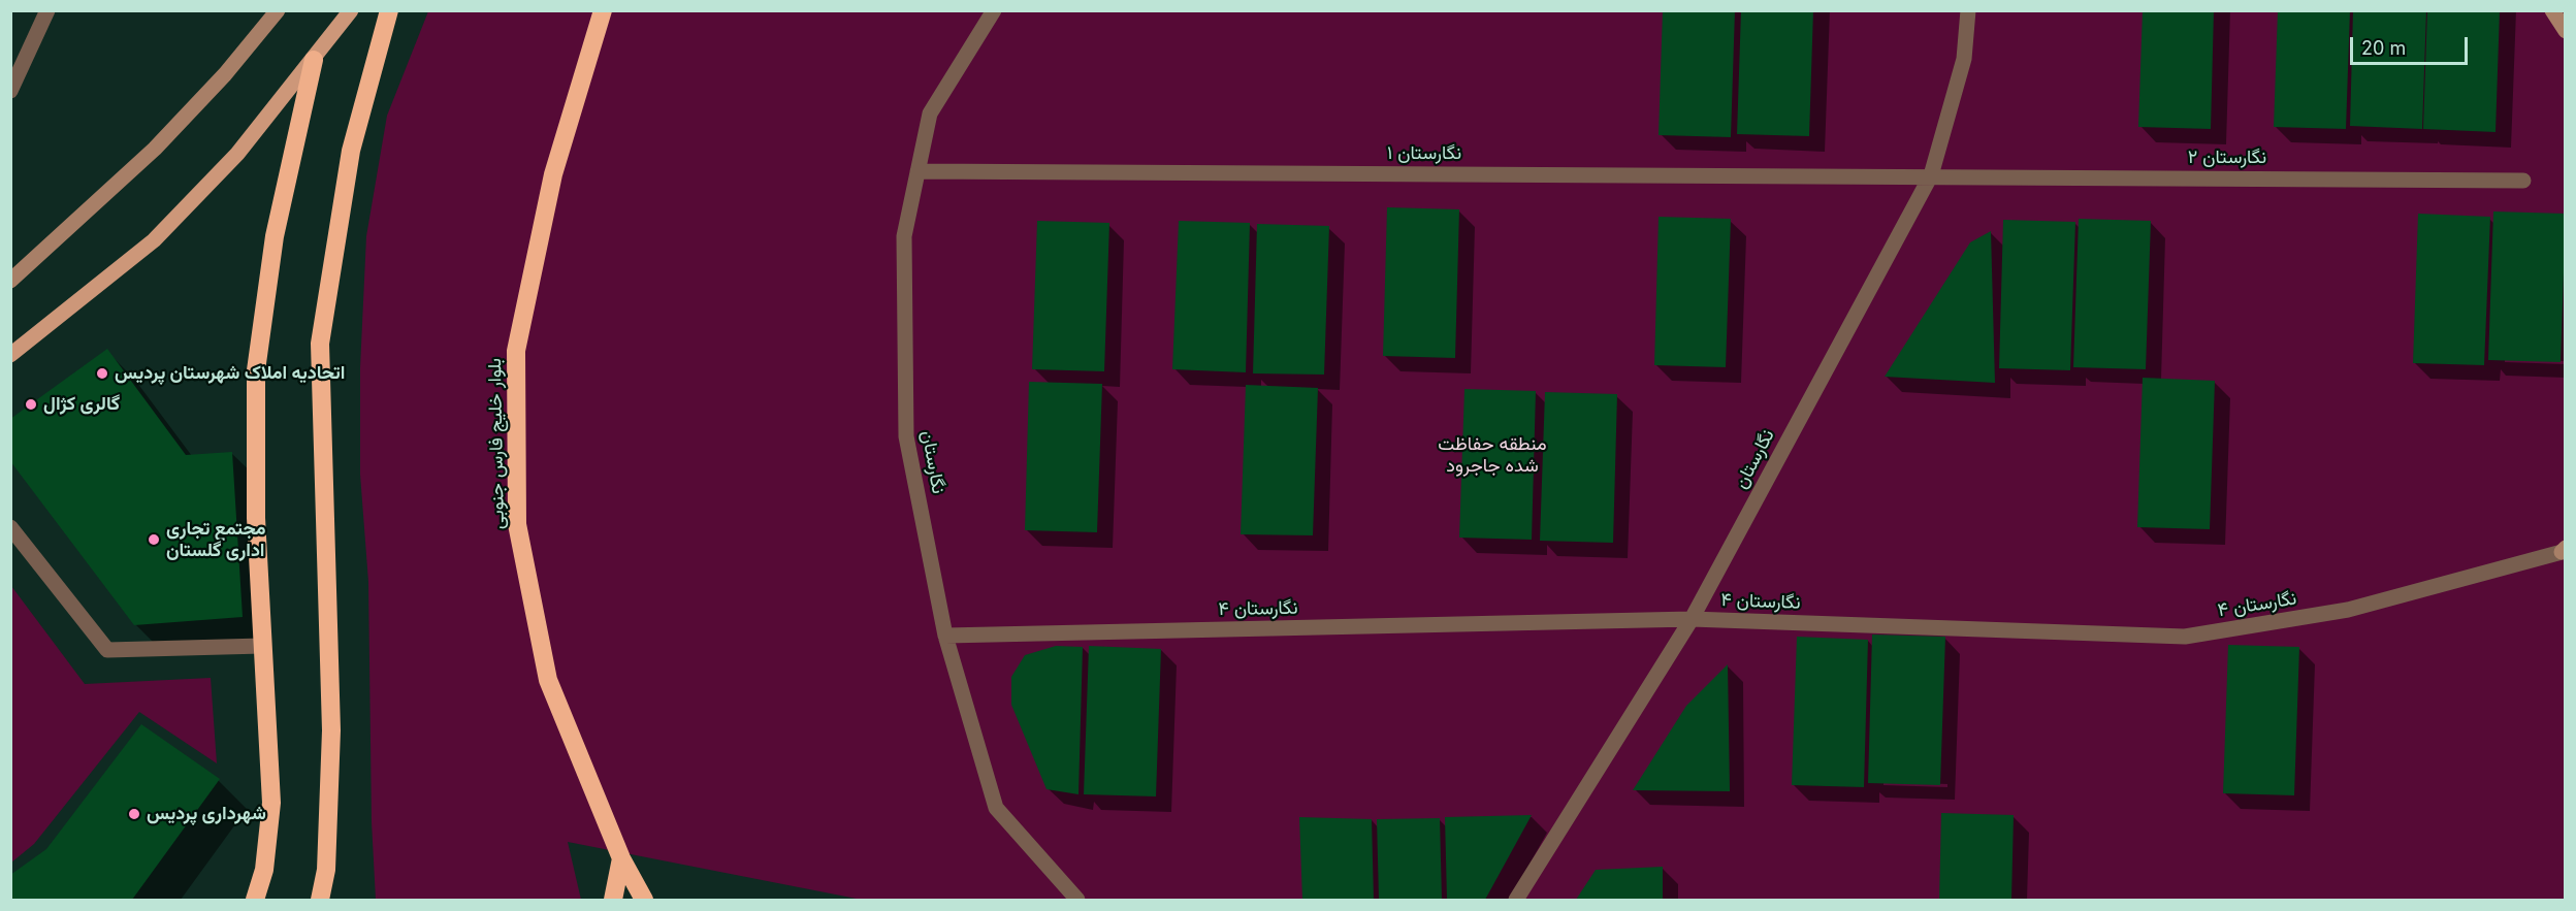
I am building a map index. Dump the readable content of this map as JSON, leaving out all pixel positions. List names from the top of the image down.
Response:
{
  "streets": {
    "highway": ["بلوار خلیج فارس جنوبی"],
    "street": [
      "نگارستان ۱",
      "نگارستان ۲",
      "نگارستان",
      "نگارستان ۴"
    ]
  },
  "crossings": [
    ["نگارستان ۱", "نگارستان ۲"],
    ["نگارستان ۱", "نگارستان"],
    ["نگارستان ۲", "نگارستان"],
    ["نگارستان", "نگارستان ۴"]
  ],
  "parks": ["منطقه حفاظت شده جاجرود"],
  "places": [
    "اتحادیه املاک شهرستان پردیس",
    "گالری کژال",
    "مجتمع تجاری اداری گلستان",
    "شهرداری پردیس"
  ],
  "scale_bar": "20 m"
}
